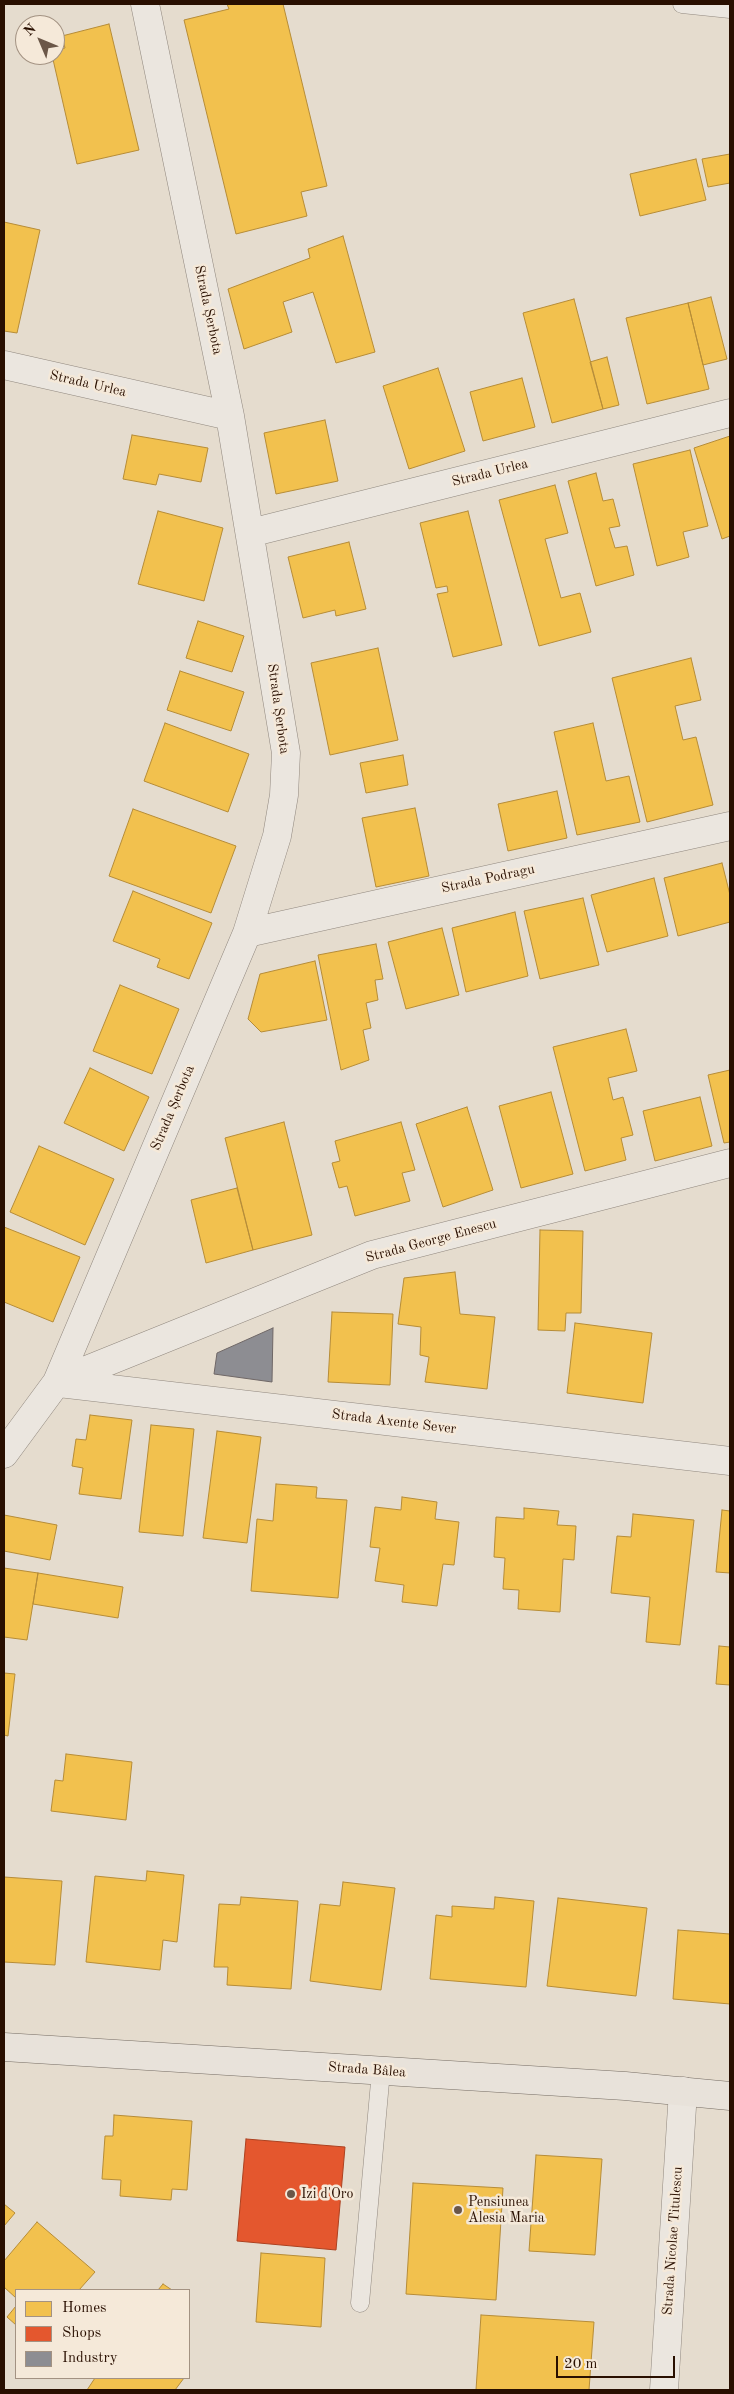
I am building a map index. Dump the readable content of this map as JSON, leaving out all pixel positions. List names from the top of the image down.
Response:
{
  "streets": {
    "main road": ["Strada Bâlea"],
    "street": [
      "Strada Șerbota",
      "Strada Urlea",
      "Strada Podragu",
      "Strada George Enescu",
      "Strada Axente Sever",
      "Strada Nicolae Titulescu"
    ]
  },
  "crossings": [
    ["Strada Șerbota", "Strada Urlea"],
    ["Strada Șerbota", "Strada Podragu"],
    ["Strada Șerbota", "Strada George Enescu"],
    ["Strada Șerbota", "Strada Axente Sever"],
    ["Strada George Enescu", "Strada Axente Sever"],
    ["Strada Bâlea", "Strada Nicolae Titulescu"]
  ],
  "places": ["Izi d'Oro", "Pensiunea Alesia Maria"],
  "legend": ["Homes", "Shops", "Industry"],
  "scale_bar": "20 m",
  "north": "top left"
}
